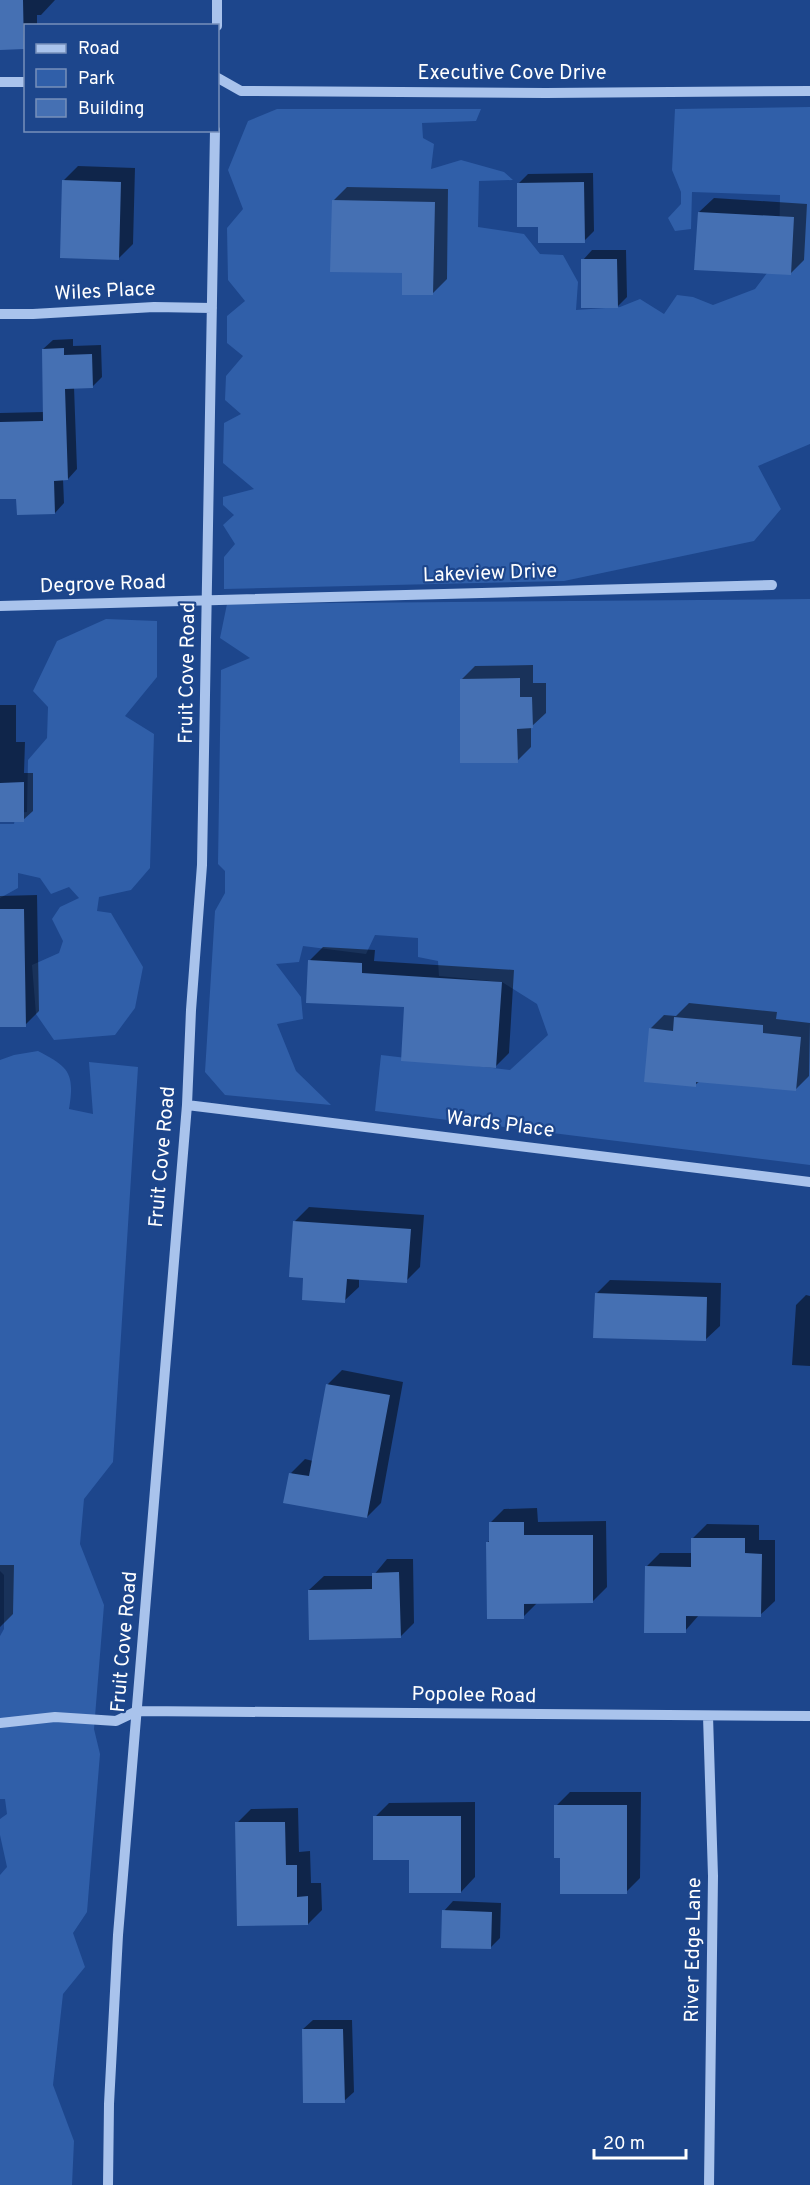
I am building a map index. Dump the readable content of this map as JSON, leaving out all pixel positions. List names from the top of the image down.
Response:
{
  "streets": {
    "street": [
      "Executive Cove Drive",
      "Wiles Place",
      "Lakeview Drive",
      "Degrove Road",
      "Fruit Cove Road",
      "Wards Place",
      "Popolee Road",
      "River Edge Lane"
    ]
  },
  "crossings": [
    ["Wiles Place", "Fruit Cove Road"],
    ["Lakeview Drive", "Degrove Road"],
    ["Lakeview Drive", "Fruit Cove Road"],
    ["Degrove Road", "Fruit Cove Road"],
    ["Fruit Cove Road", "Wards Place"],
    ["Fruit Cove Road", "Popolee Road"],
    ["Popolee Road", "River Edge Lane"]
  ],
  "legend": ["Road", "Park", "Building"],
  "scale_bar": "20 m"
}
